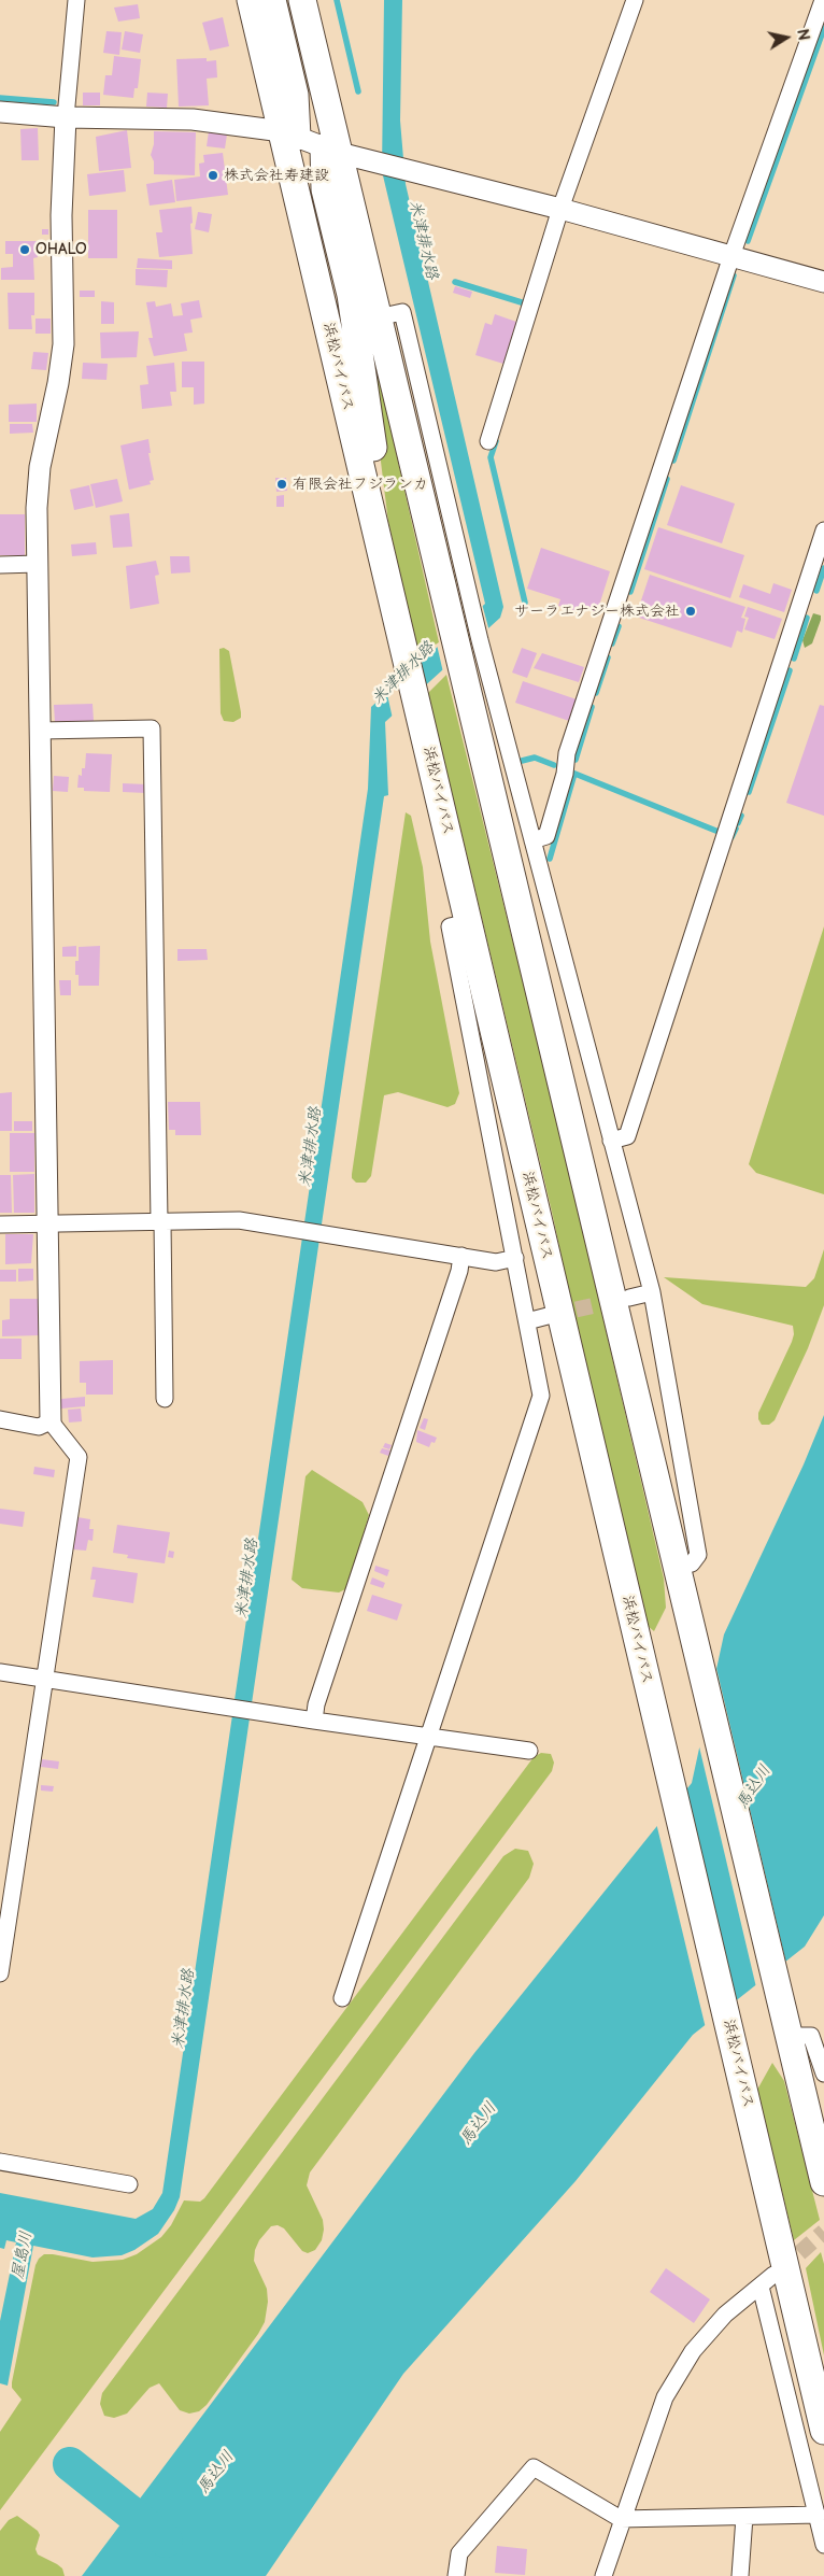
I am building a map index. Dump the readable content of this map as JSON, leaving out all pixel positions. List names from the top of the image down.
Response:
{
  "streets": {
    "highway": ["浜松バイパス"]
  },
  "water": ["米津排水路", "馬込川", "屋島川"],
  "places": [
    "株式会社寿建設",
    "OHALO",
    "有限会社フジランカ",
    "サーラエナジー株式会社"
  ],
  "north": "right"
}
